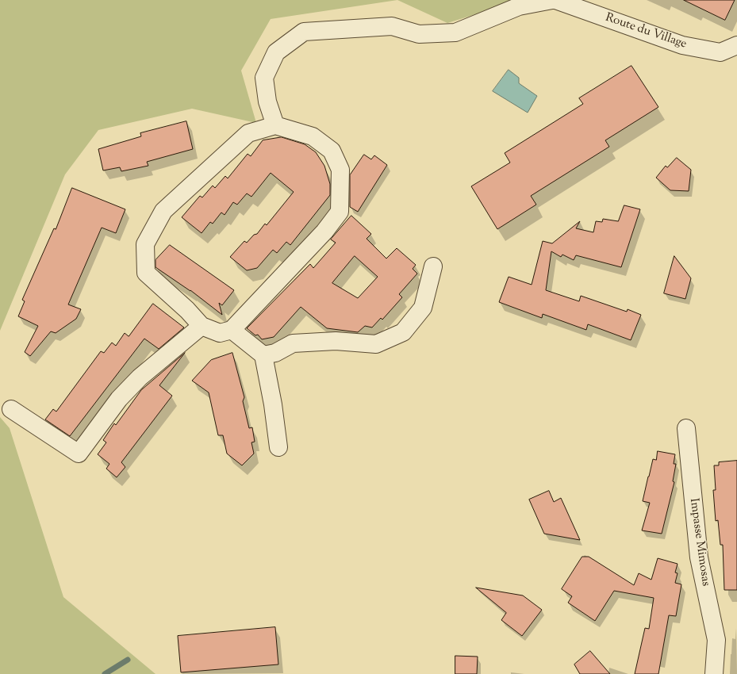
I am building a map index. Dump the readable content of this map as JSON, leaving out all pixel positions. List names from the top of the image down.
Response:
{
  "streets": {
    "street": ["Route du Village", "Impasse Mimosas"]
  }
}
